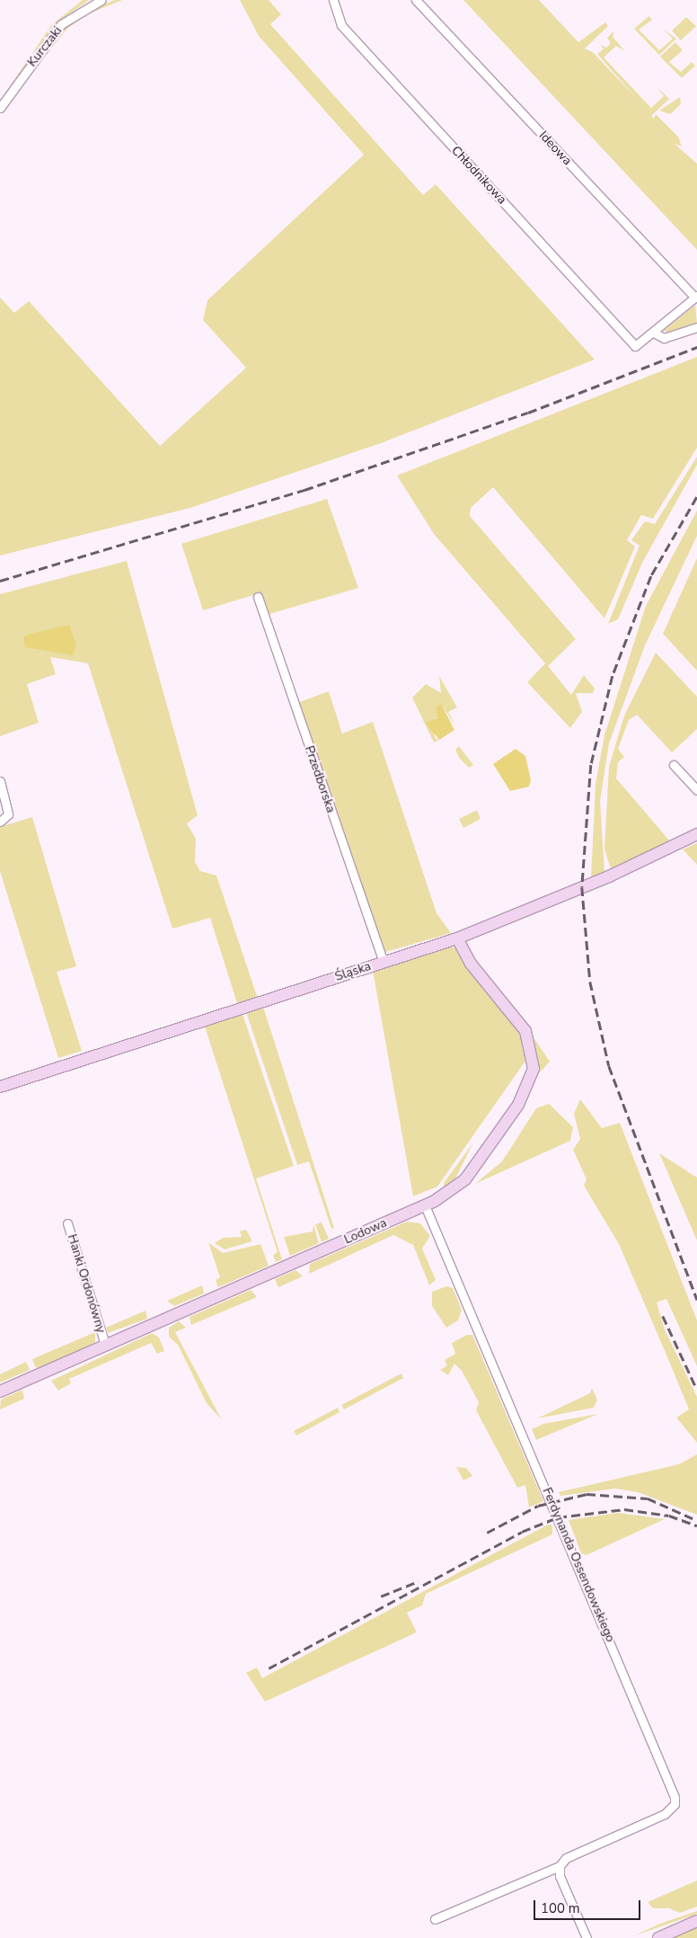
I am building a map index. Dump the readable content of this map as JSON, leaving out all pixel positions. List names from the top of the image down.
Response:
{
  "streets": {
    "street": [
      "Kurczaki",
      "Ideowa",
      "Chłodnikowa",
      "Przedborska",
      "Śląska",
      "Lodowa",
      "Hanki Ordonówny",
      "Ferdynanda Ossendowskiego"
    ]
  },
  "crossings": [
    ["Przedborska", "Śląska"],
    ["Śląska", "Lodowa"],
    ["Lodowa", "Hanki Ordonówny"],
    ["Lodowa", "Ferdynanda Ossendowskiego"]
  ],
  "scale_bar": "100 m"
}
